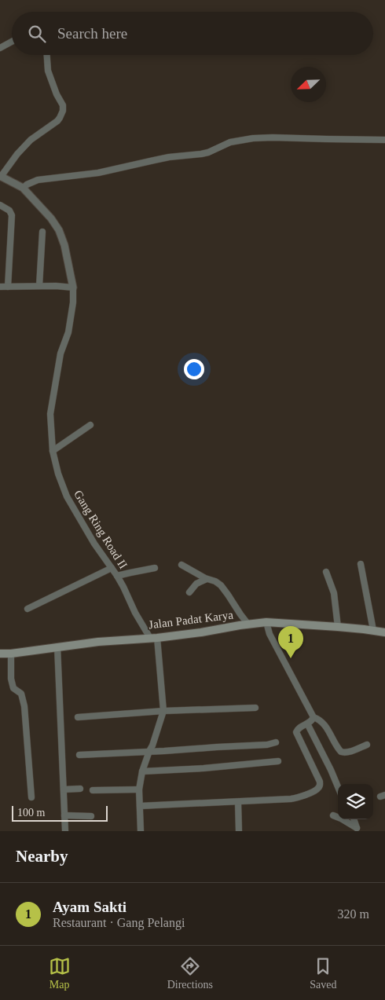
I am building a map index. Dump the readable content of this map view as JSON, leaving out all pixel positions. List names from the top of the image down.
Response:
{
  "streets": {
    "main road": ["Jalan Padat Karya"],
    "street": ["Gang Ring Road II"]
  },
  "crossings": [
    ["Gang Ring Road II", "Jalan Padat Karya"]
  ],
  "scale_bar": "100 m",
  "north": "bottom left",
  "page": {
    "search": "Search here",
    "pins": "1",
    "scale": "100 m",
    "heading": "Nearby",
    "list": [
      {
        "mark": "1",
        "name": "Ayam Sakti",
        "note": "Restaurant · Gang Pelangi",
        "value": "320 m"
      }
    ],
    "nav": ["Map", "Directions", "Saved"]
  }
}
